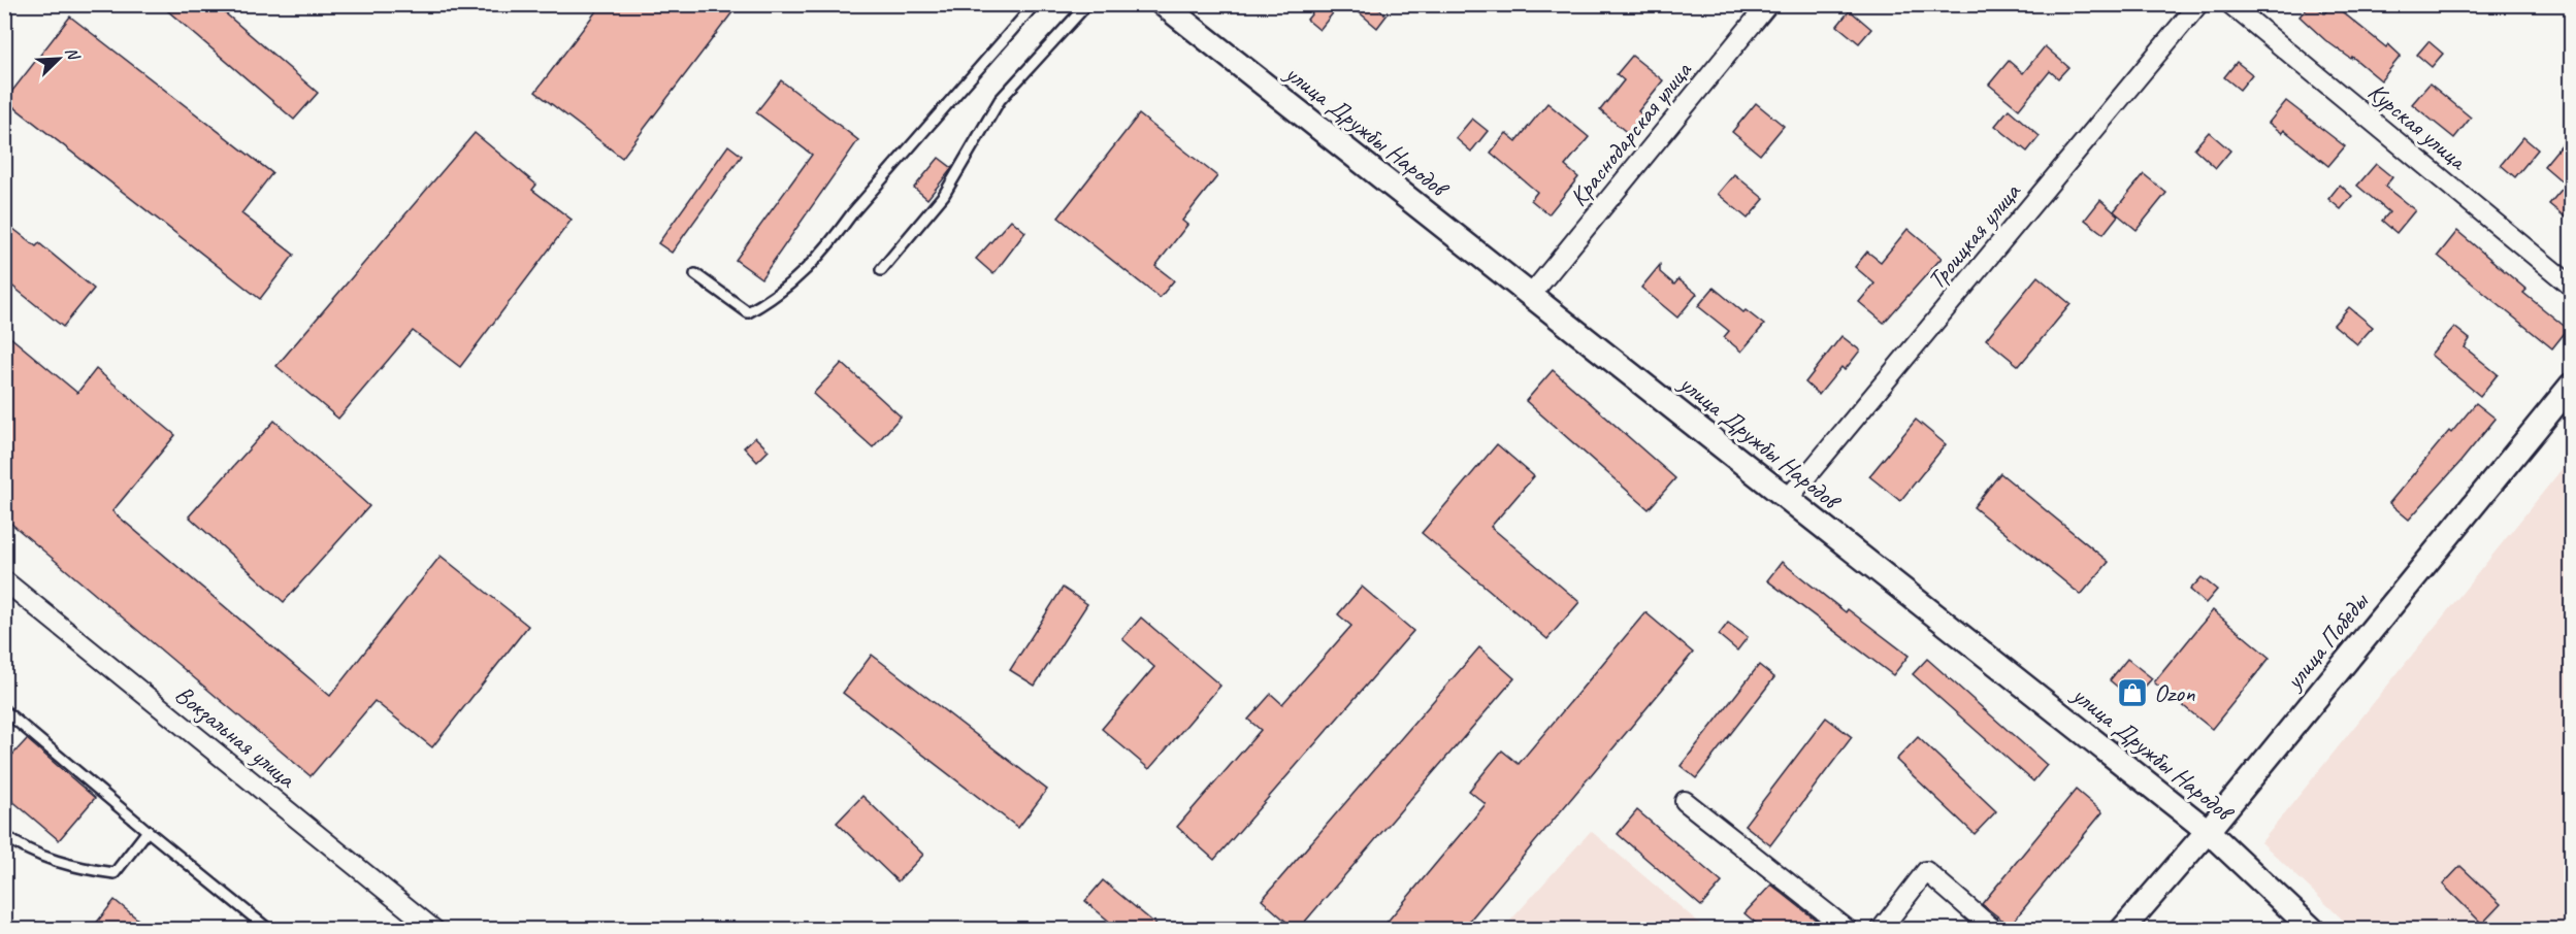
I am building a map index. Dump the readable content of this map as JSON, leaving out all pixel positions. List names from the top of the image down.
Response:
{
  "streets": {
    "street": [
      "Курская улица",
      "улица Дружбы Народов",
      "Краснодарская улица",
      "Троицкая улица",
      "улица Победы",
      "Вокзальная улица"
    ]
  },
  "crossings": [
    ["улица Дружбы Народов", "Краснодарская улица"],
    ["улица Дружбы Народов", "Троицкая улица"],
    ["улица Дружбы Народов", "улица Победы"]
  ],
  "places": {
    "shop": ["Ozon"]
  },
  "north": "top right"
}
